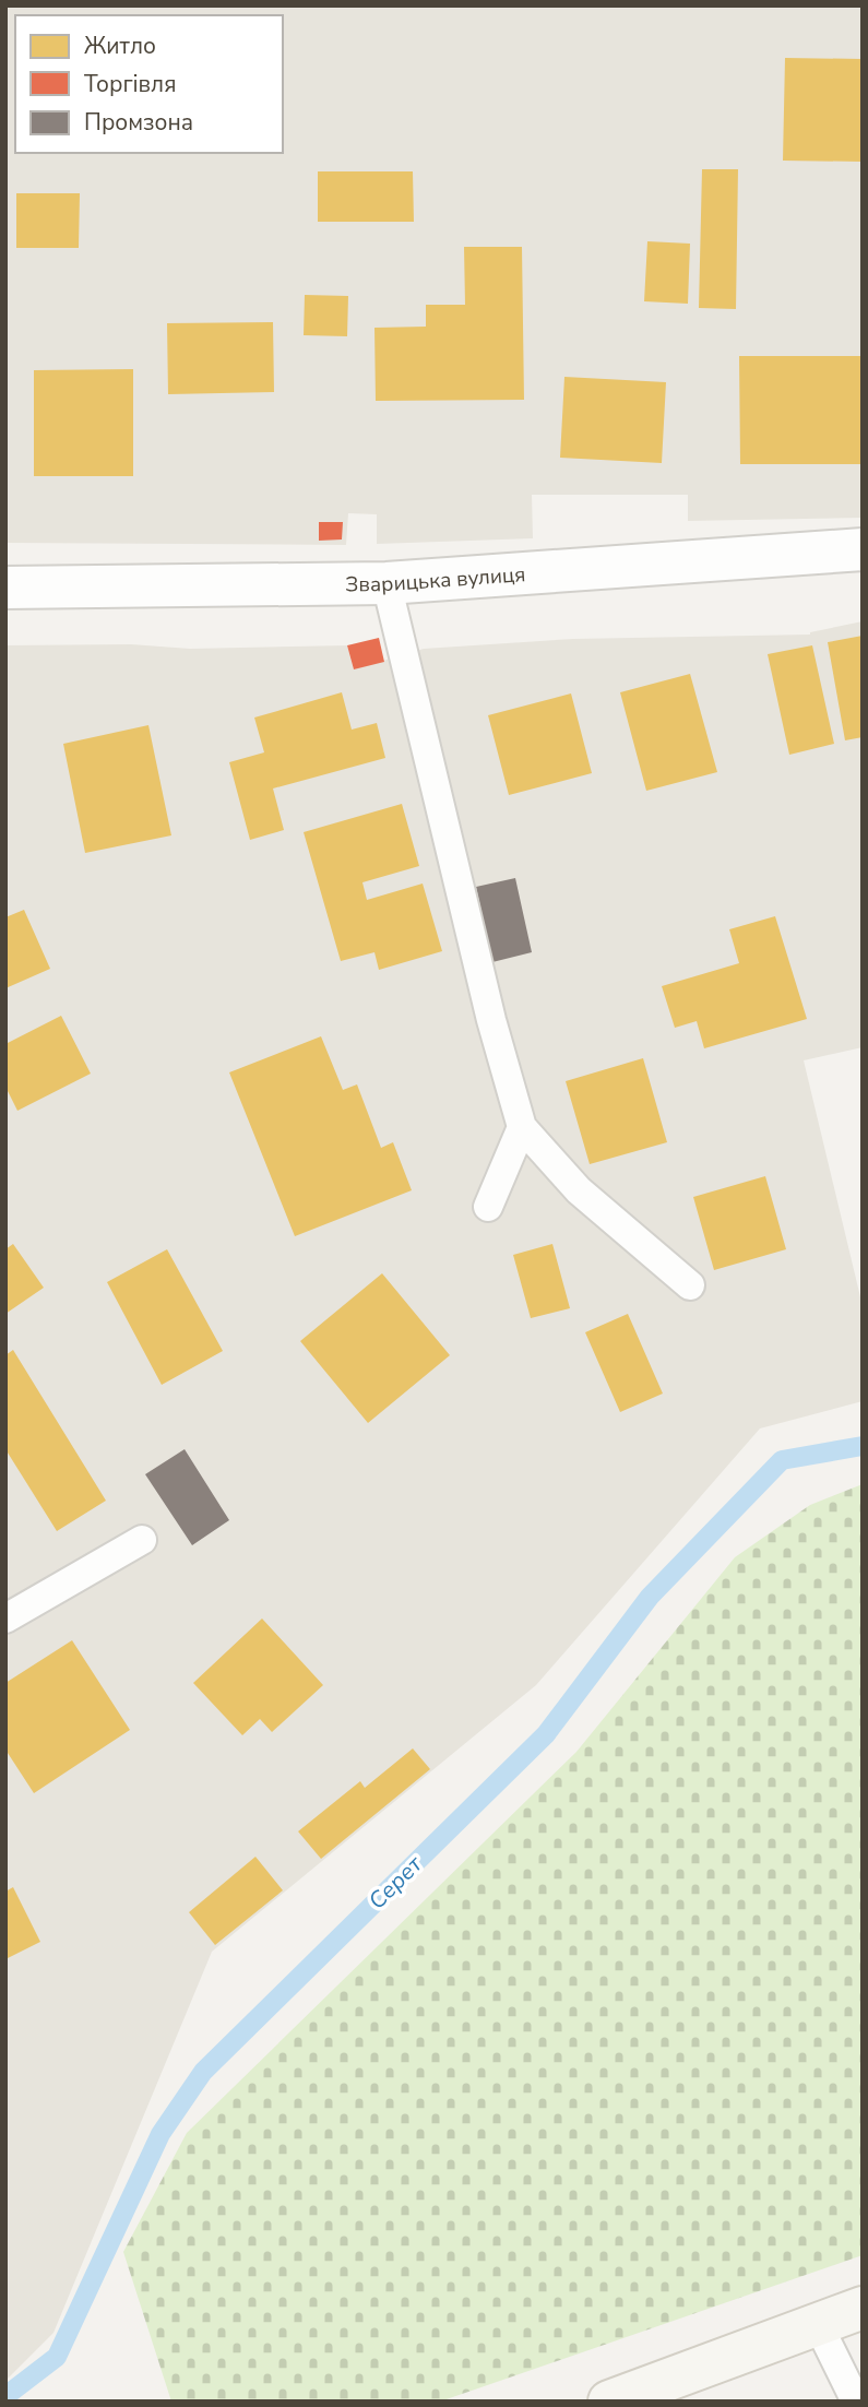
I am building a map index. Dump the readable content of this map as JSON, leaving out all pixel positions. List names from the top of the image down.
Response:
{
  "streets": {
    "street": ["Зварицька вулиця"]
  },
  "water": ["Серет"],
  "legend": ["Житло", "Торгівля", "Промзона"]
}
